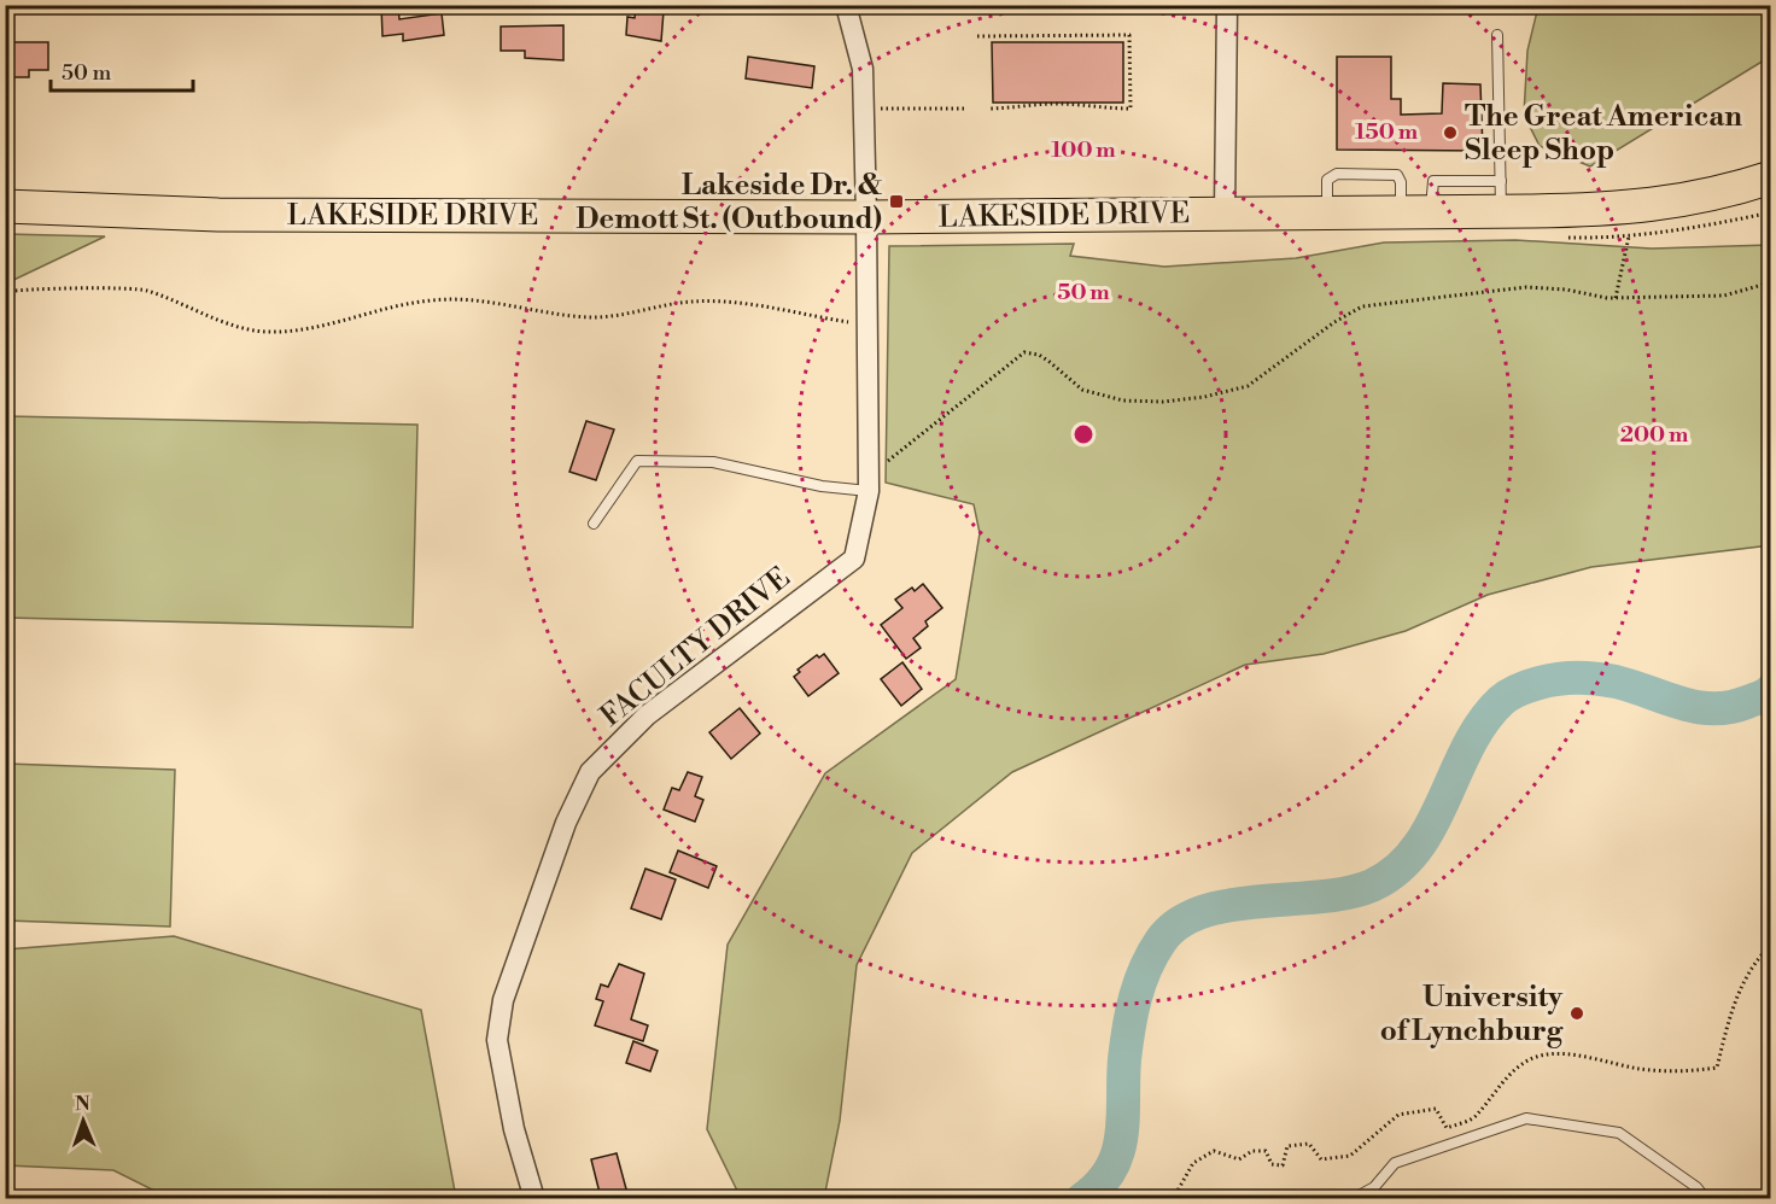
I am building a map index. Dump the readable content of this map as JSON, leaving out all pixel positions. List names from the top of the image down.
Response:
{
  "streets": {
    "main road": ["LAKESIDE DRIVE"],
    "street": ["FACULTY DRIVE"]
  },
  "crossings": [
    ["LAKESIDE DRIVE", "FACULTY DRIVE"]
  ],
  "places": {
    "other": ["The Great American Sleep Shop", "University of Lynchburg"],
    "transit": ["Lakeside Dr. & Demott St. (Outbound)"]
  },
  "scale_bar": "50 m",
  "north": "top",
  "rings": [
    "150 m",
    "100 m",
    "50 m",
    "200 m"
  ]
}
